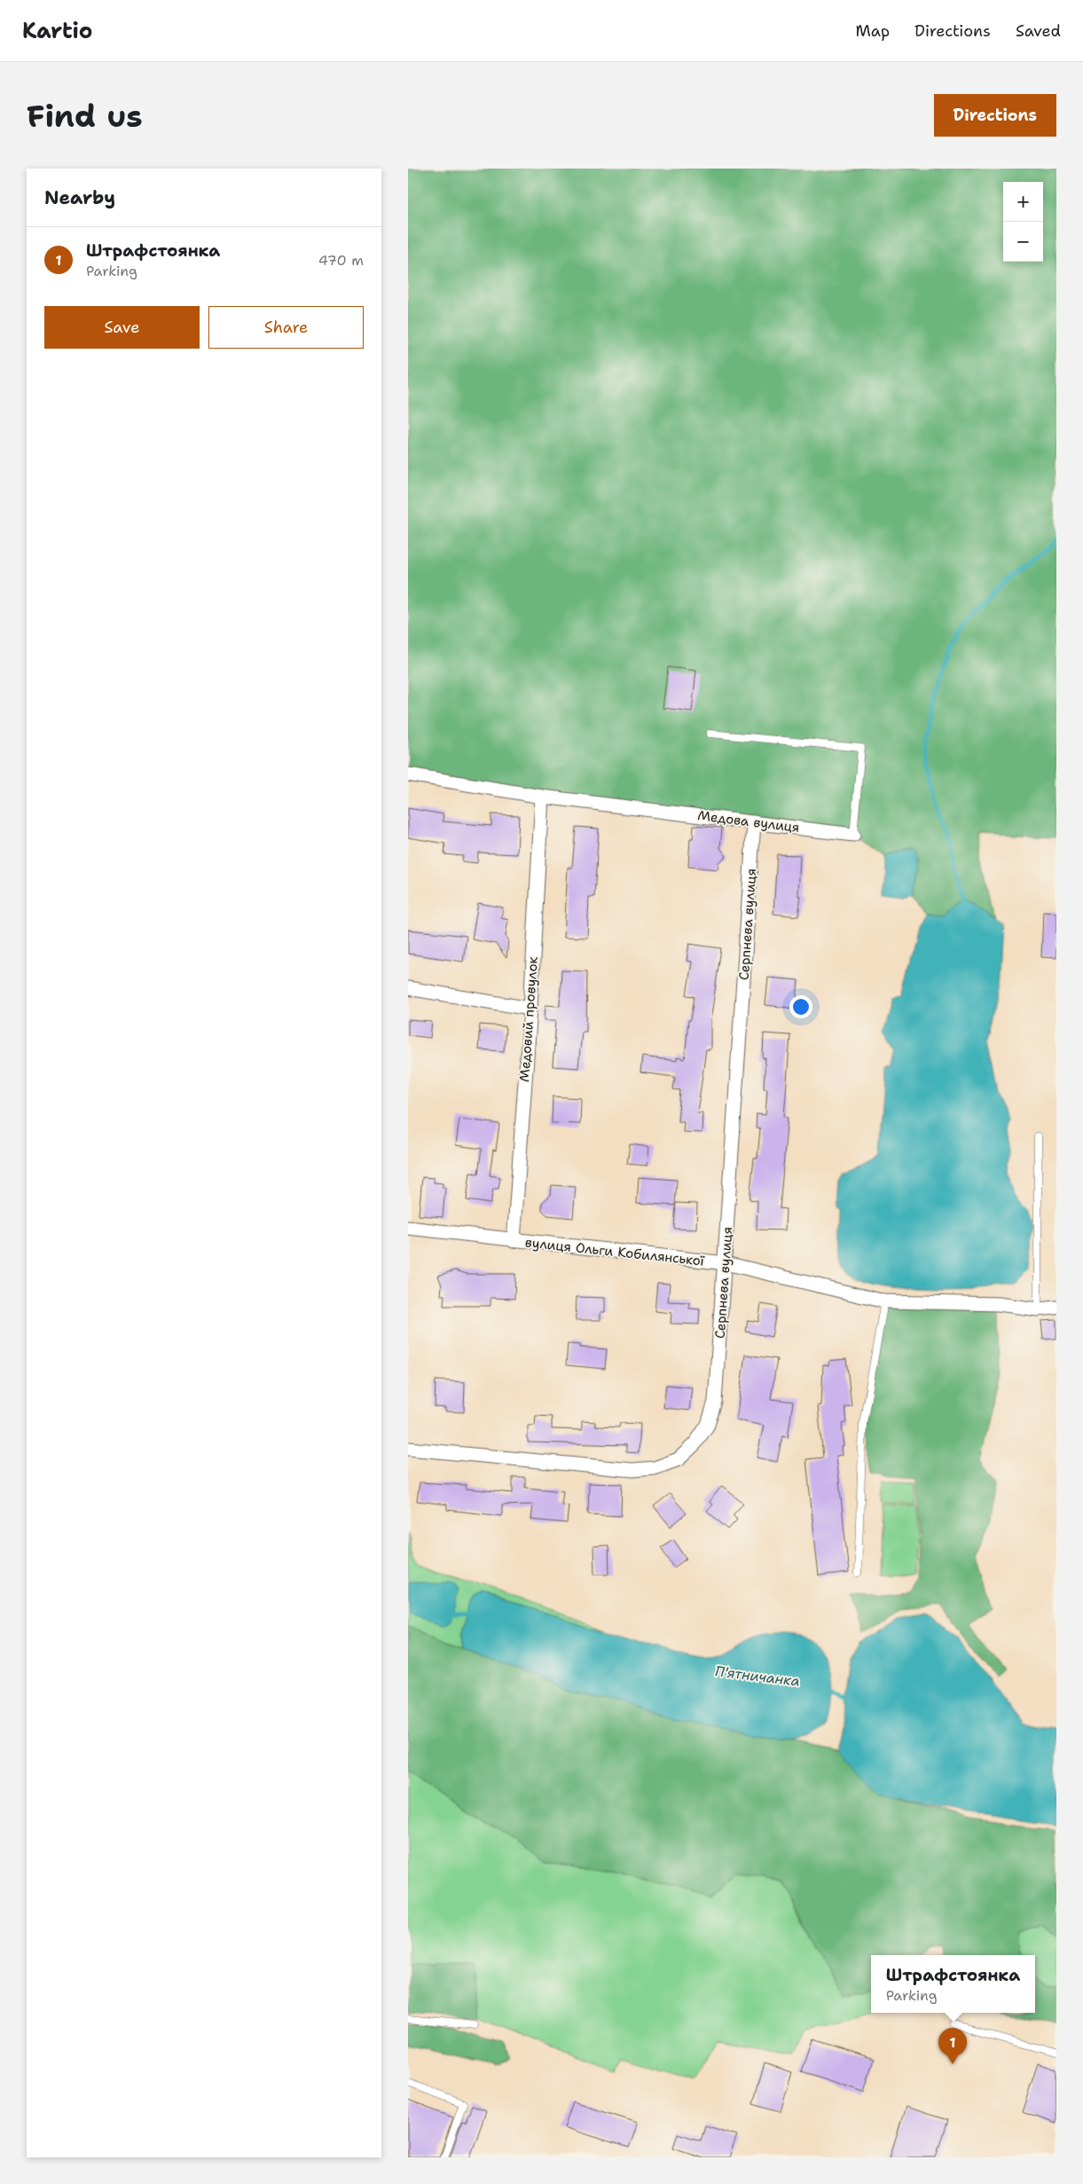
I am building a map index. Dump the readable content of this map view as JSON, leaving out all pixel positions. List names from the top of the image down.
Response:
{
  "streets": {
    "street": [
      "Медова вулиця",
      "Серпнева вулиця",
      "Медовий провулок",
      "вулиця Ольги Кобилянської"
    ]
  },
  "crossings": [
    ["Медова вулиця", "Серпнева вулиця"],
    ["Медова вулиця", "Медовий провулок"],
    ["Серпнева вулиця", "вулиця Ольги Кобилянської"],
    ["Медовий провулок", "вулиця Ольги Кобилянської"]
  ],
  "water": ["П'ятничанка"],
  "page": {
    "header": "Kartio",
    "nav": ["Map", "Directions", "Saved"],
    "buttons": [
      "Directions",
      ["Save", "Share"]
    ],
    "title": "Find us",
    "heading": "Nearby",
    "map_buttons": ["+", "−"],
    "list": [
      {
        "mark": "1",
        "name": "Штрафстоянка",
        "note": "Parking",
        "value": "470 m"
      }
    ],
    "popup": ["Штрафстоянка", "Parking"],
    "pins": "1"
  }
}
